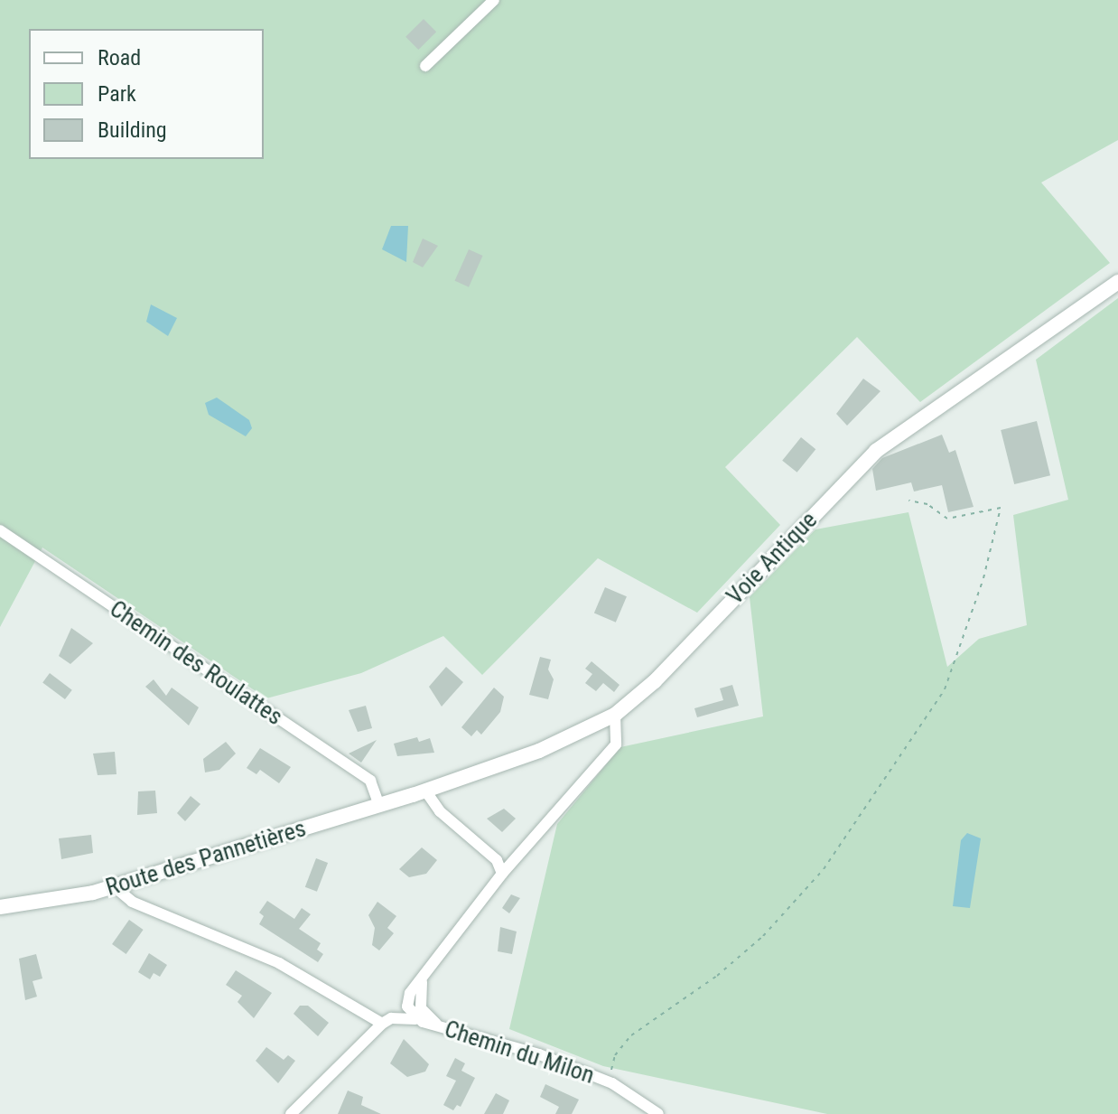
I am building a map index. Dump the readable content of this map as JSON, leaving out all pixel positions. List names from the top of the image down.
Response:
{
  "streets": {
    "street": [
      "Voie Antique",
      "Chemin des Roulattes",
      "Route des Pannetières",
      "Chemin du Milon"
    ]
  },
  "crossings": [
    ["Voie Antique", "Route des Pannetières"],
    ["Chemin des Roulattes", "Route des Pannetières"]
  ],
  "legend": ["Road", "Park", "Building"]
}
